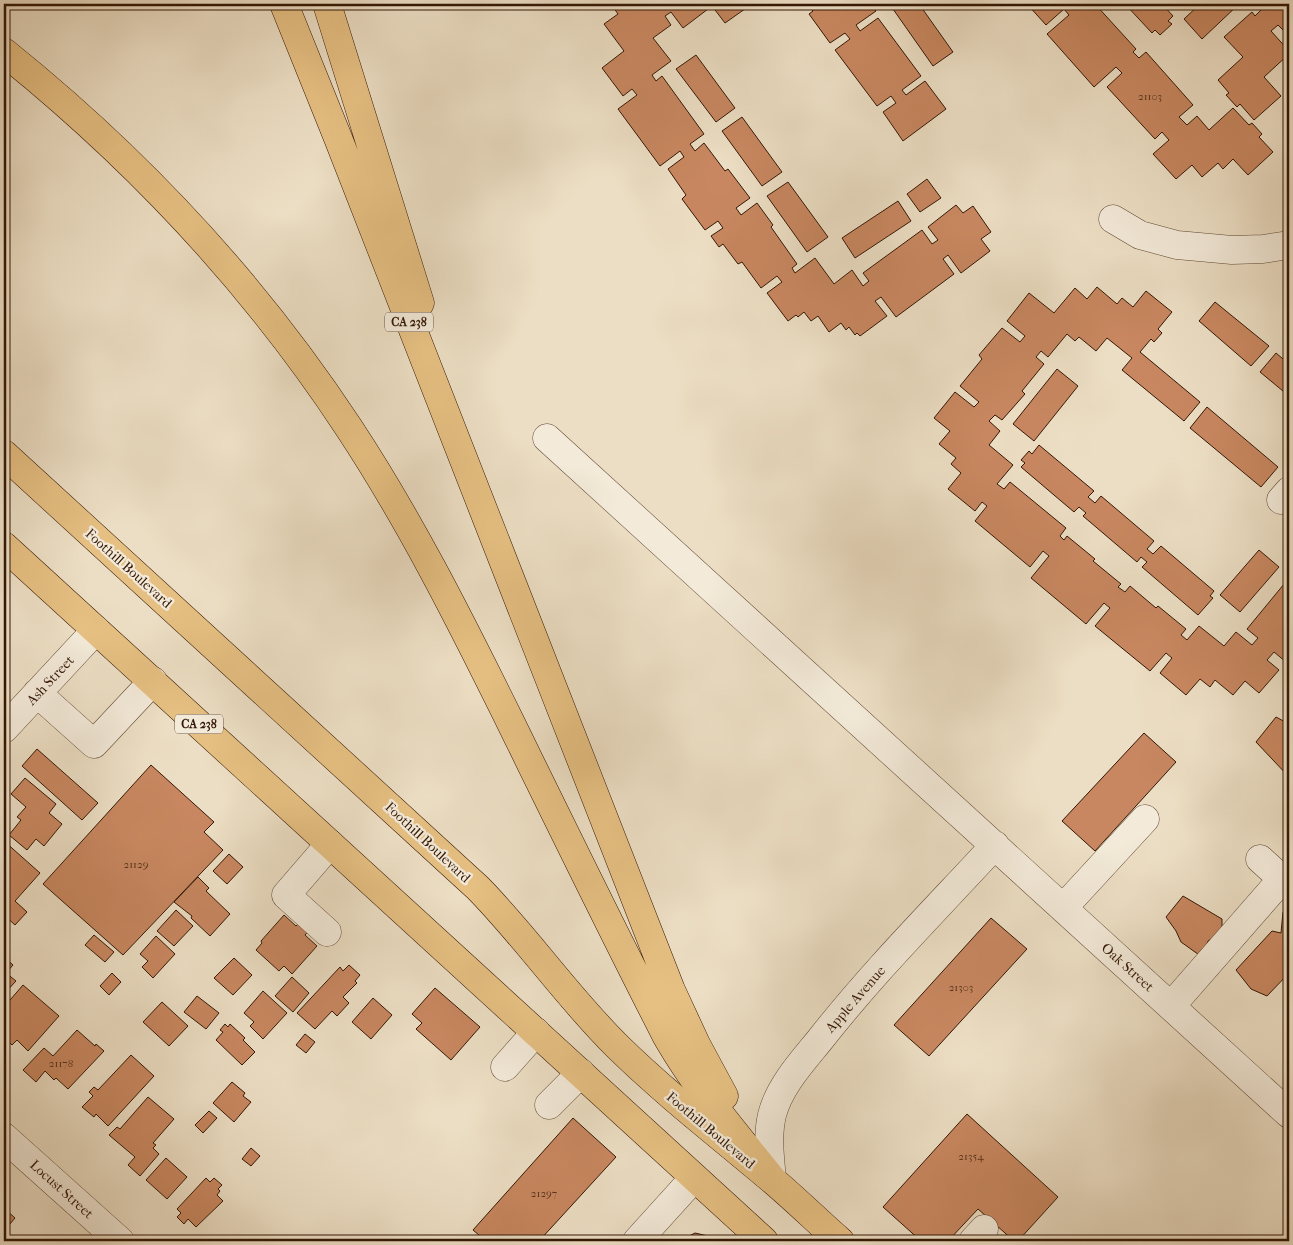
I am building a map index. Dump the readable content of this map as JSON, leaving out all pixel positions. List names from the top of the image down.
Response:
{
  "streets": {
    "main road": ["CA 238", "Foothill Boulevard"],
    "street": [
      "Ash Street",
      "Oak Street",
      "Apple Avenue",
      "Locust Street"
    ]
  },
  "crossings": [
    ["CA 238", "Foothill Boulevard"],
    ["CA 238", "Ash Street"],
    ["CA 238", "Apple Avenue"],
    ["Foothill Boulevard", "Apple Avenue"],
    ["Oak Street", "Apple Avenue"]
  ],
  "house_numbers": [
    "21103",
    "21129",
    "21303",
    "21178",
    "21354",
    "21297"
  ]
}
